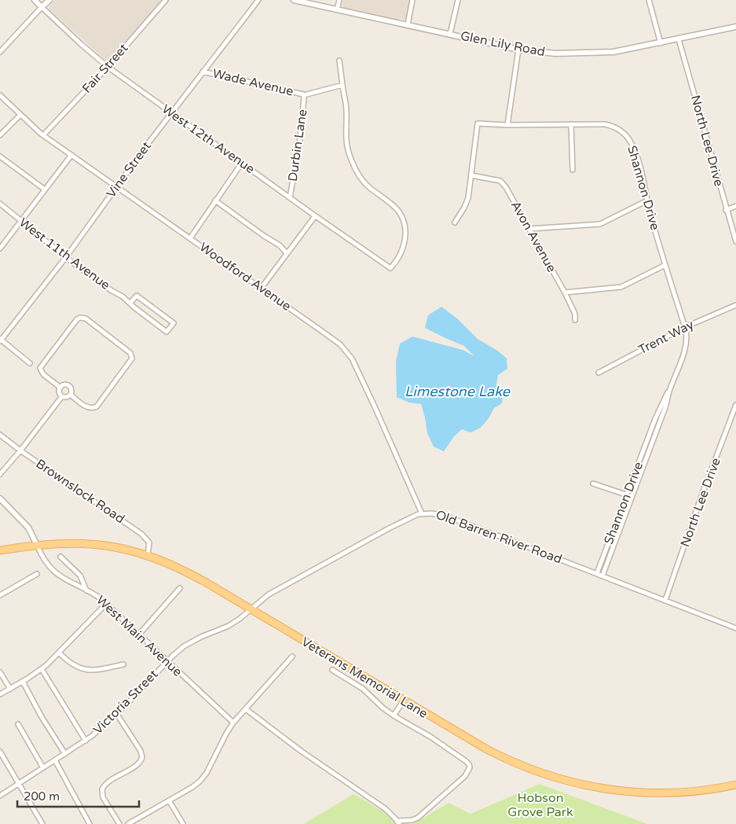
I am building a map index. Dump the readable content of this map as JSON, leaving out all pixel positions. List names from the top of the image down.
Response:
{
  "streets": {
    "main road": ["Veterans Memorial Lane"],
    "street": [
      "Glen Lily Road",
      "Fair Street",
      "Wade Avenue",
      "West 12th Avenue",
      "North Lee Drive",
      "Durbin Lane",
      "Vine Street",
      "Shannon Drive",
      "Avon Avenue",
      "West 11th Avenue",
      "Woodford Avenue",
      "Trent Way",
      "Brownslock Road",
      "Old Barren River Road",
      "West Main Avenue",
      "Victoria Street"
    ]
  },
  "crossings": [
    ["Glen Lily Road", "North Lee Drive"],
    ["Fair Street", "West 12th Avenue"],
    ["Fair Street", "Woodford Avenue"],
    ["Wade Avenue", "Durbin Lane"],
    ["Wade Avenue", "Vine Street"],
    ["West 12th Avenue", "Durbin Lane"],
    ["West 12th Avenue", "Vine Street"],
    ["North Lee Drive", "Old Barren River Road"],
    ["Vine Street", "West 11th Avenue"],
    ["Vine Street", "Woodford Avenue"],
    ["Shannon Drive", "Avon Avenue"],
    ["Shannon Drive", "Trent Way"],
    ["Shannon Drive", "Old Barren River Road"],
    ["Woodford Avenue", "Old Barren River Road"],
    ["Brownslock Road", "Veterans Memorial Lane"],
    ["Old Barren River Road", "Veterans Memorial Lane"],
    ["Old Barren River Road", "Victoria Street"],
    ["West Main Avenue", "Veterans Memorial Lane"],
    ["West Main Avenue", "Victoria Street"],
    ["Veterans Memorial Lane", "Victoria Street"]
  ],
  "water": ["Limestone Lake"],
  "parks": ["Hobson Grove Park"],
  "scale_bar": "200 m"
}
